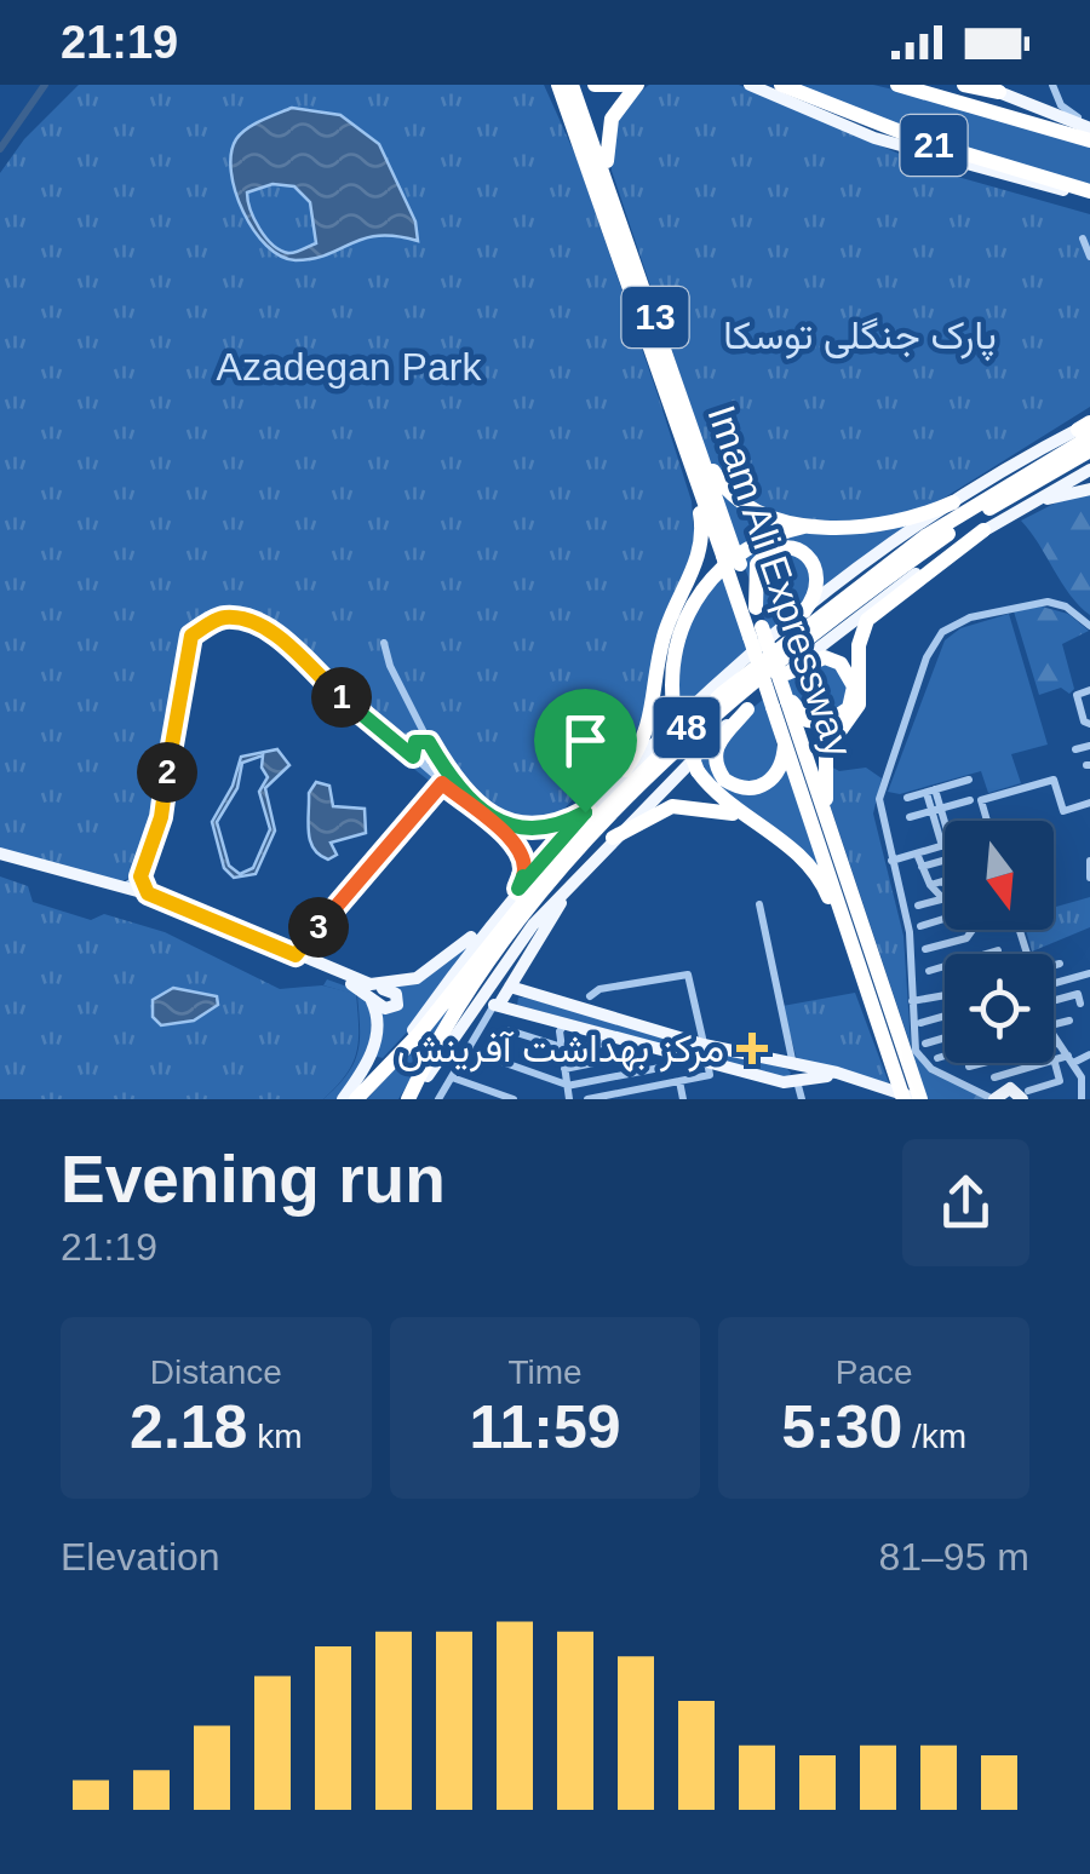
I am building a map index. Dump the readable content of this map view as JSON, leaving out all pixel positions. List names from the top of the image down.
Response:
{
  "streets": {
    "highway": [
      "21",
      "13",
      "Imam Ali Expressway",
      "48"
    ]
  },
  "parks": ["پارک جنگلی توسکا", "Azadegan Park"],
  "places": {
    "health": ["مرکز بهداشت آفرینش"]
  },
  "north": "bottom",
  "page": {
    "status": "21:19",
    "pins": ["1", "2", "3"],
    "heading": ["Evening run", "21:19"],
    "stats": [
      ["Distance", "2.18 km"],
      ["Time", "11:59"],
      ["Pace", "5:30 /km"]
    ],
    "chart": ["Elevation", "81–95 m"]
  }
}
